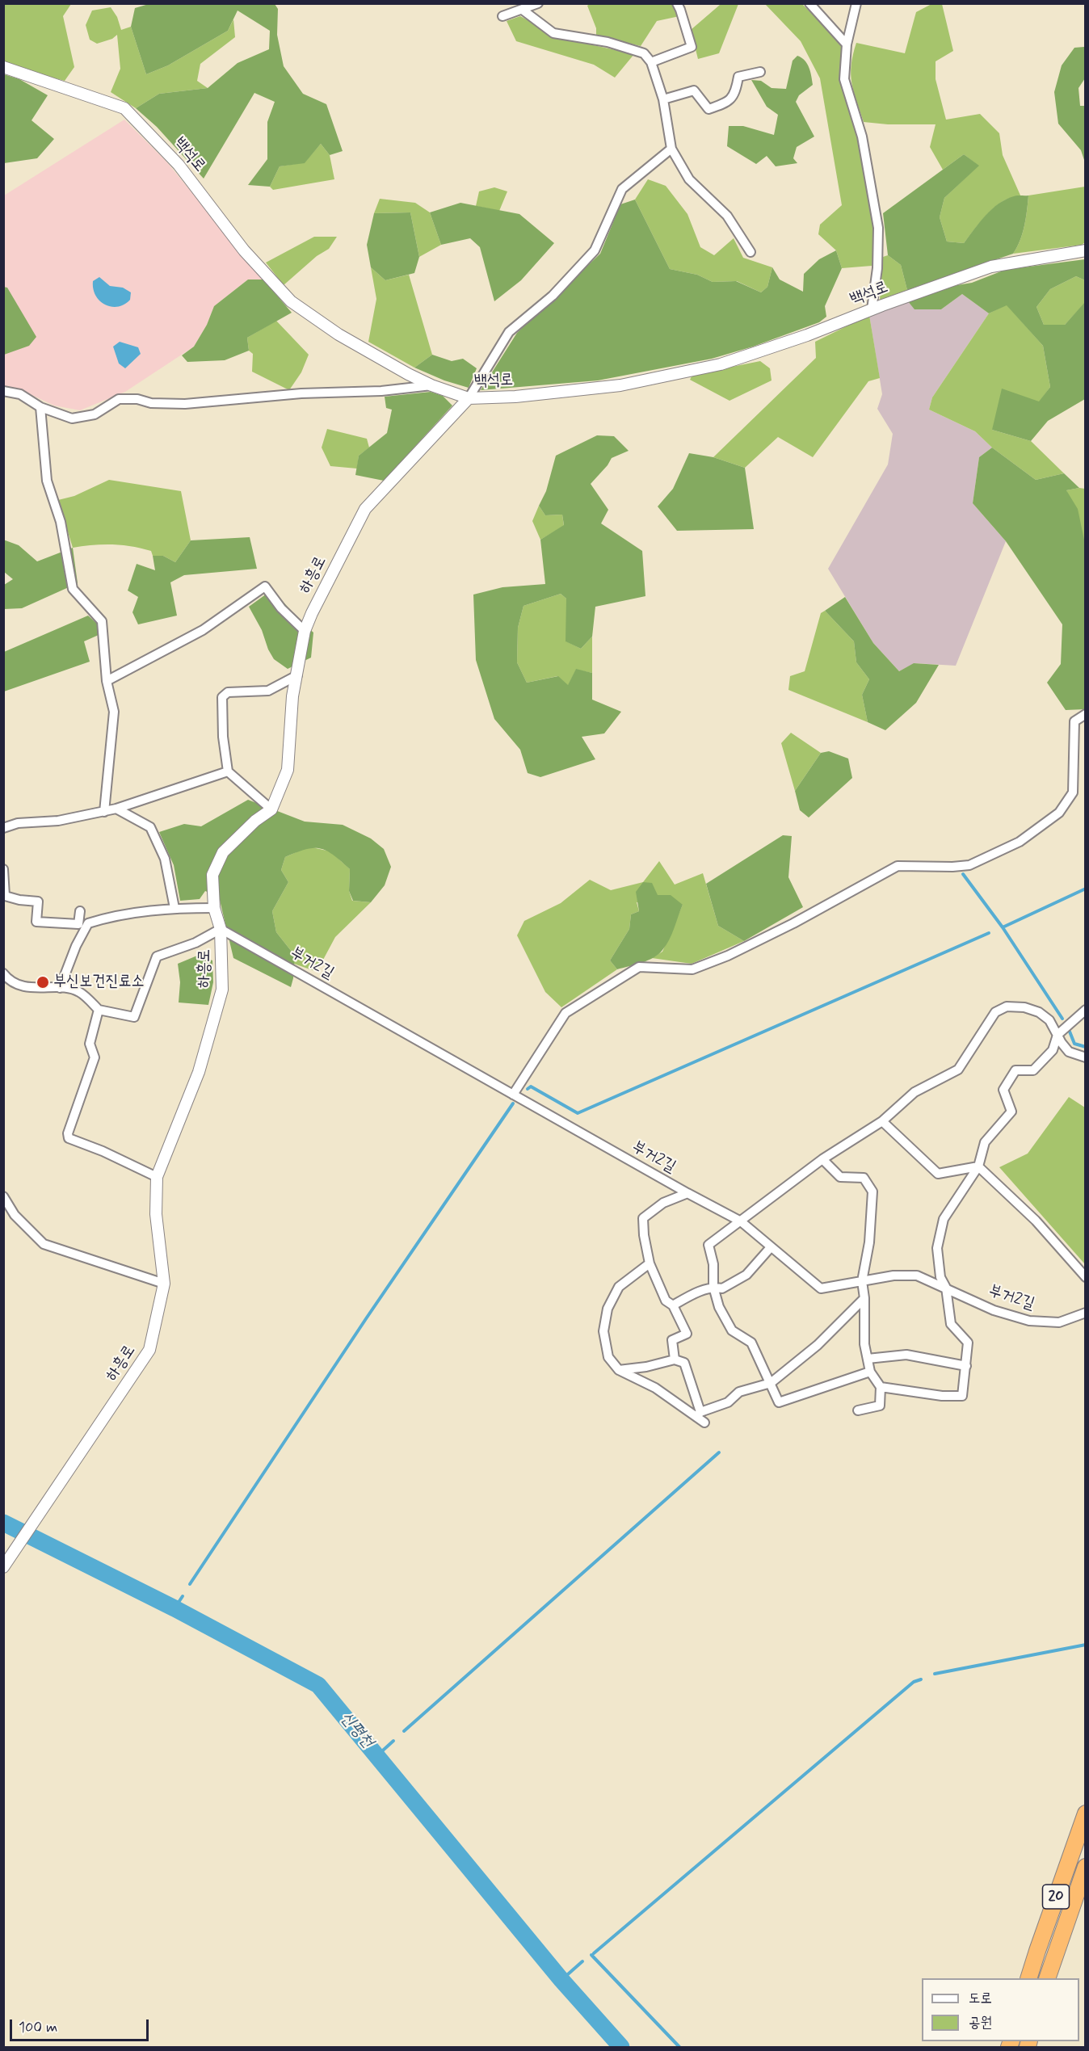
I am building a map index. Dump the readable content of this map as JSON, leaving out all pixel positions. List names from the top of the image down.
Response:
{
  "streets": {
    "highway": ["20"],
    "street": ["백석로", "하흥로", "부거2길"]
  },
  "crossings": [
    ["백석로", "하흥로"],
    ["하흥로", "부거2길"]
  ],
  "water": ["신평천"],
  "places": ["부신보건진료소"],
  "legend": ["도로", "공원"],
  "scale_bar": "100 m"
}
